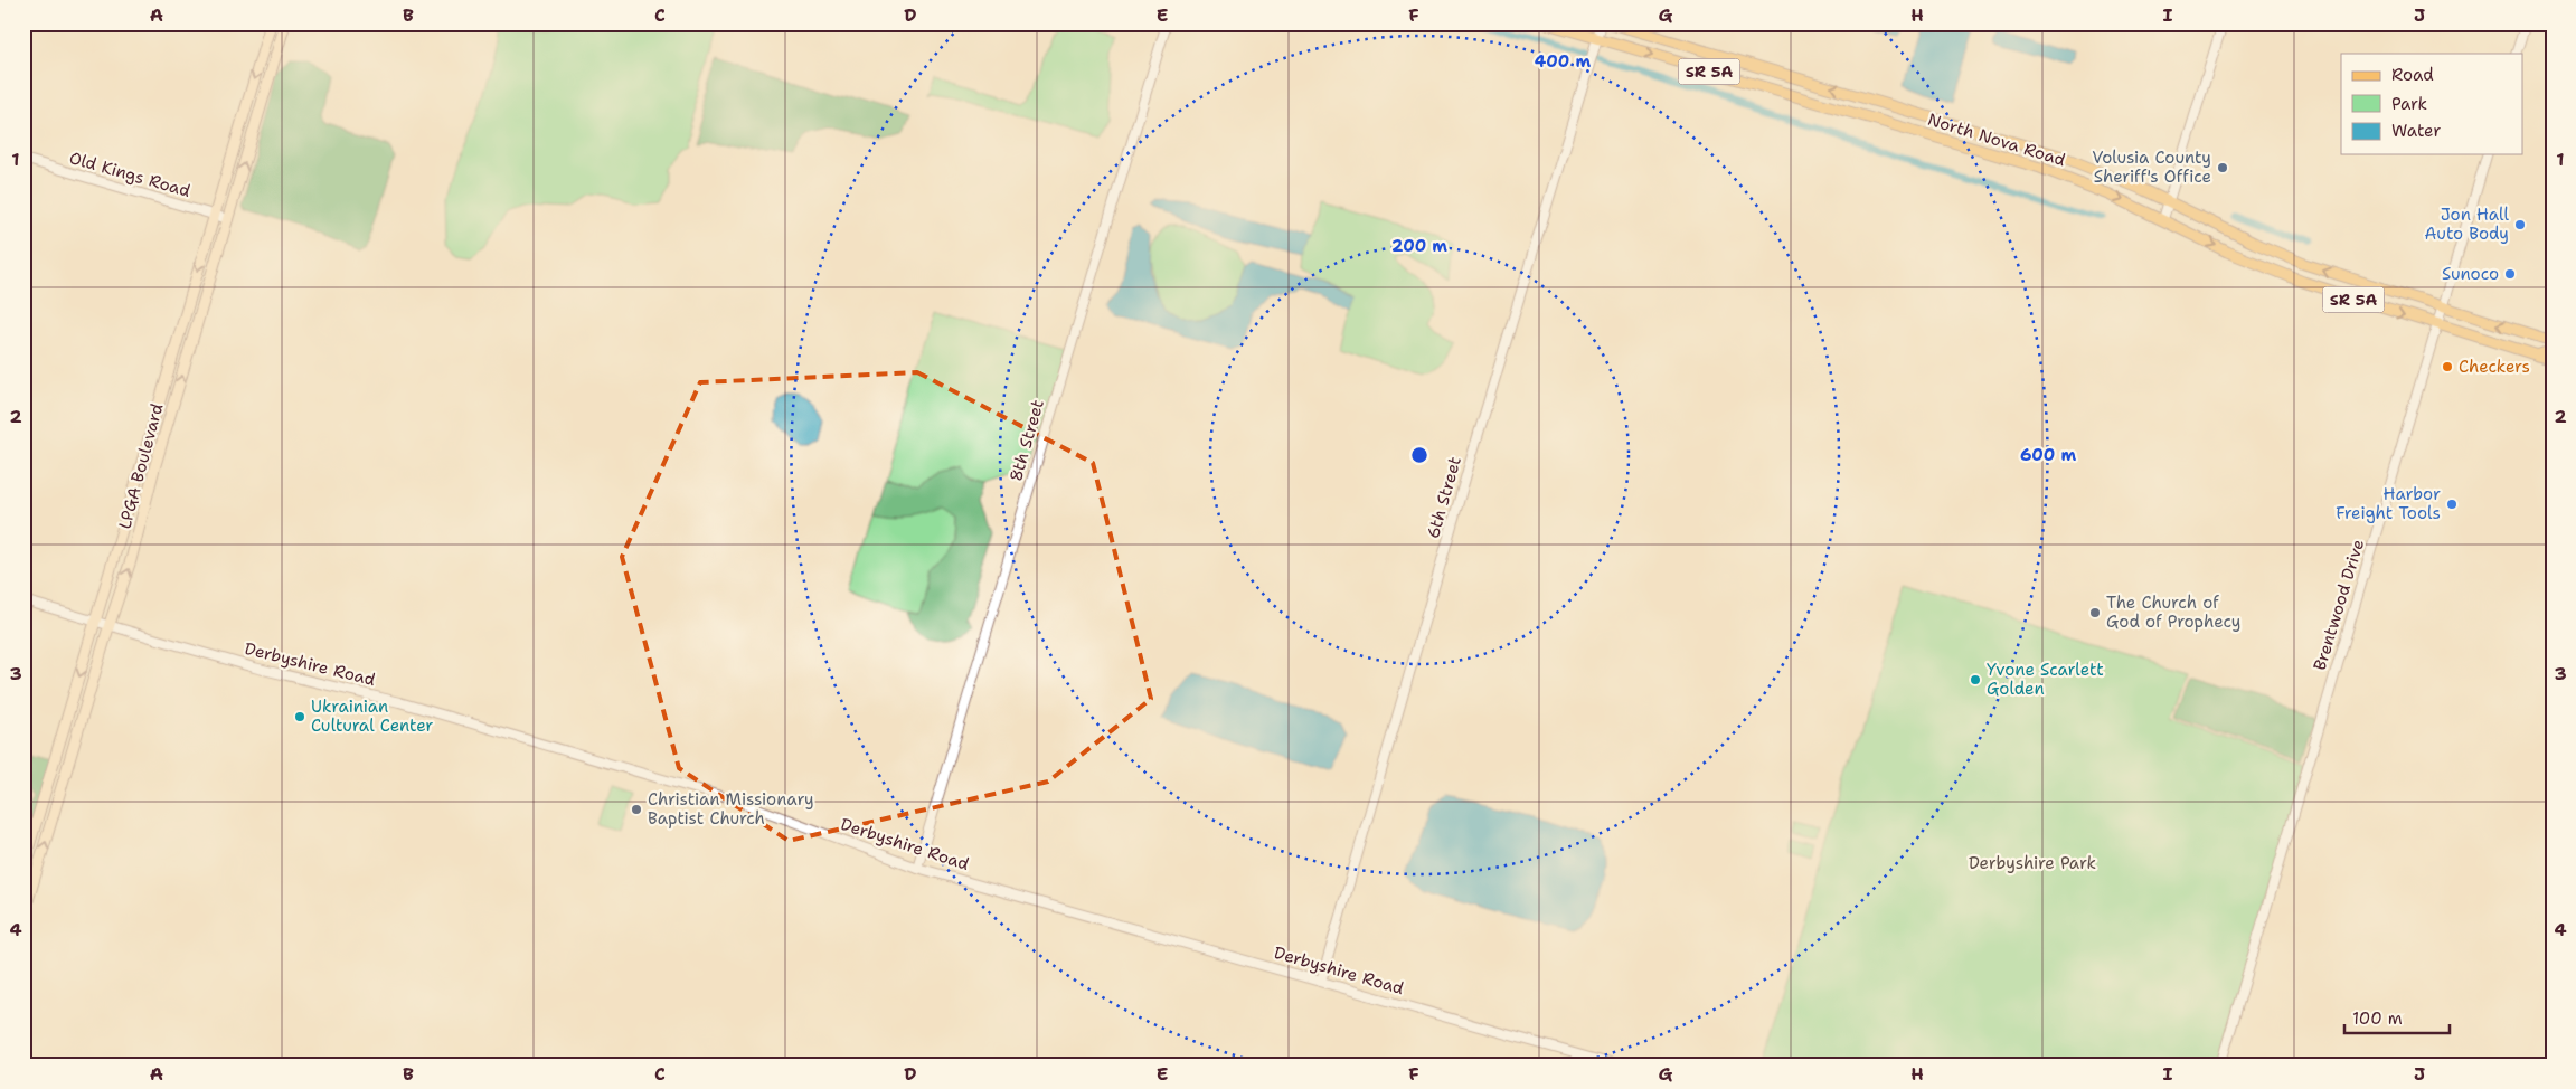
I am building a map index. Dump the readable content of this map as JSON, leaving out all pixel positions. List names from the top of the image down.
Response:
{
  "streets": {
    "main road": ["SR 5A", "North Nova Road", "LPGA Boulevard"],
    "street": [
      "Old Kings Road",
      "8th Street",
      "6th Street",
      "Brentwood Drive",
      "Derbyshire Road"
    ]
  },
  "crossings": [
    ["North Nova Road", "6th Street"],
    ["North Nova Road", "Brentwood Drive"],
    ["Old Kings Road", "LPGA Boulevard"],
    ["8th Street", "Derbyshire Road"],
    ["LPGA Boulevard", "Derbyshire Road"],
    ["6th Street", "Derbyshire Road"]
  ],
  "parks": ["Derbyshire Park"],
  "places": [
    "Volusia County Sheriff's Office",
    "Jon Hall Auto Body",
    "Sunoco",
    "Checkers",
    "Harbor Freight Tools",
    "The Church of God of Prophecy",
    "Yvone Scarlett Golden",
    "Ukrainian Cultural Center",
    "Christian Missionary Baptist Church"
  ],
  "legend": ["Road", "Park", "Water"],
  "scale_bar": "100 m",
  "grid": {
    "columns": [
      "A",
      "B",
      "C",
      "D",
      "E",
      "F",
      "G",
      "H",
      "I",
      "J"
    ],
    "rows": [
      "1",
      "2",
      "3",
      "4"
    ]
  },
  "rings": ["400 m", "200 m", "600 m"]
}
